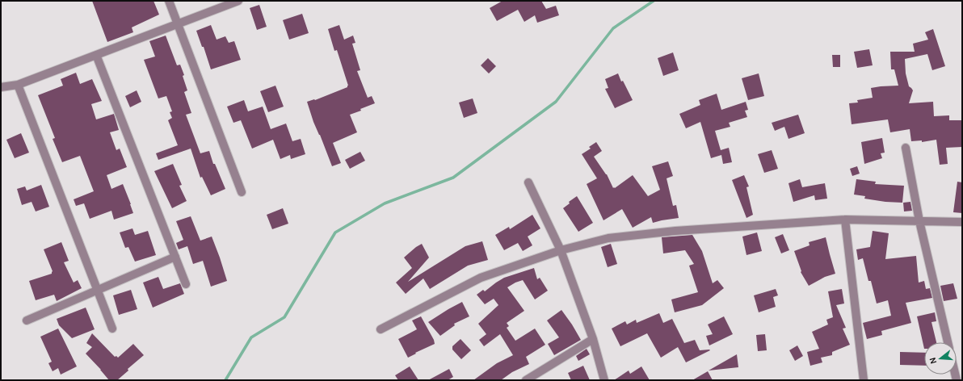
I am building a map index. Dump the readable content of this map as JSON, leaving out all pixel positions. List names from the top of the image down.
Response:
{
  "north": "left"
}
